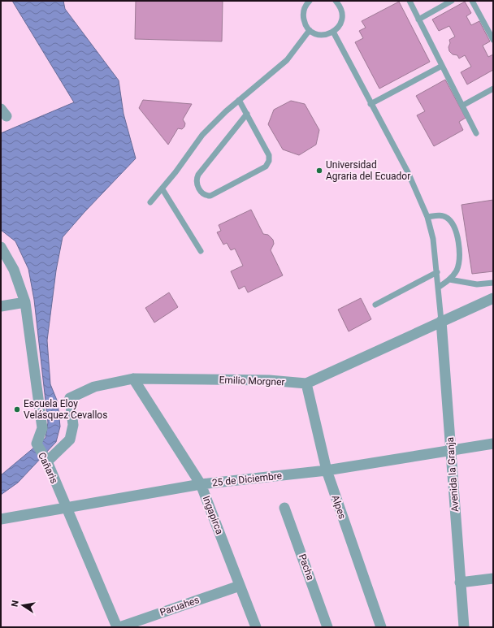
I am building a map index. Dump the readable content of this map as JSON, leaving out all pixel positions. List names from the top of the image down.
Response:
{
  "streets": {
    "street": [
      "Emilio Morgner",
      "Cañaris",
      "Avenida la Granja",
      "25 de Diciembre",
      "Alpes",
      "Ingapirca",
      "Pacha",
      "Paruahes"
    ]
  },
  "crossings": [
    ["Emilio Morgner", "Cañaris"],
    ["Emilio Morgner", "Avenida la Granja"],
    ["Emilio Morgner", "Alpes"],
    ["Emilio Morgner", "Ingapirca"],
    ["Cañaris", "25 de Diciembre"],
    ["Avenida la Granja", "25 de Diciembre"],
    ["25 de Diciembre", "Alpes"],
    ["25 de Diciembre", "Ingapirca"],
    ["Ingapirca", "Paruahes"]
  ],
  "places": ["Universidad Agraria del Ecuador", "Escuela Eloy Velásquez Cevallos"],
  "north": "left"
}
